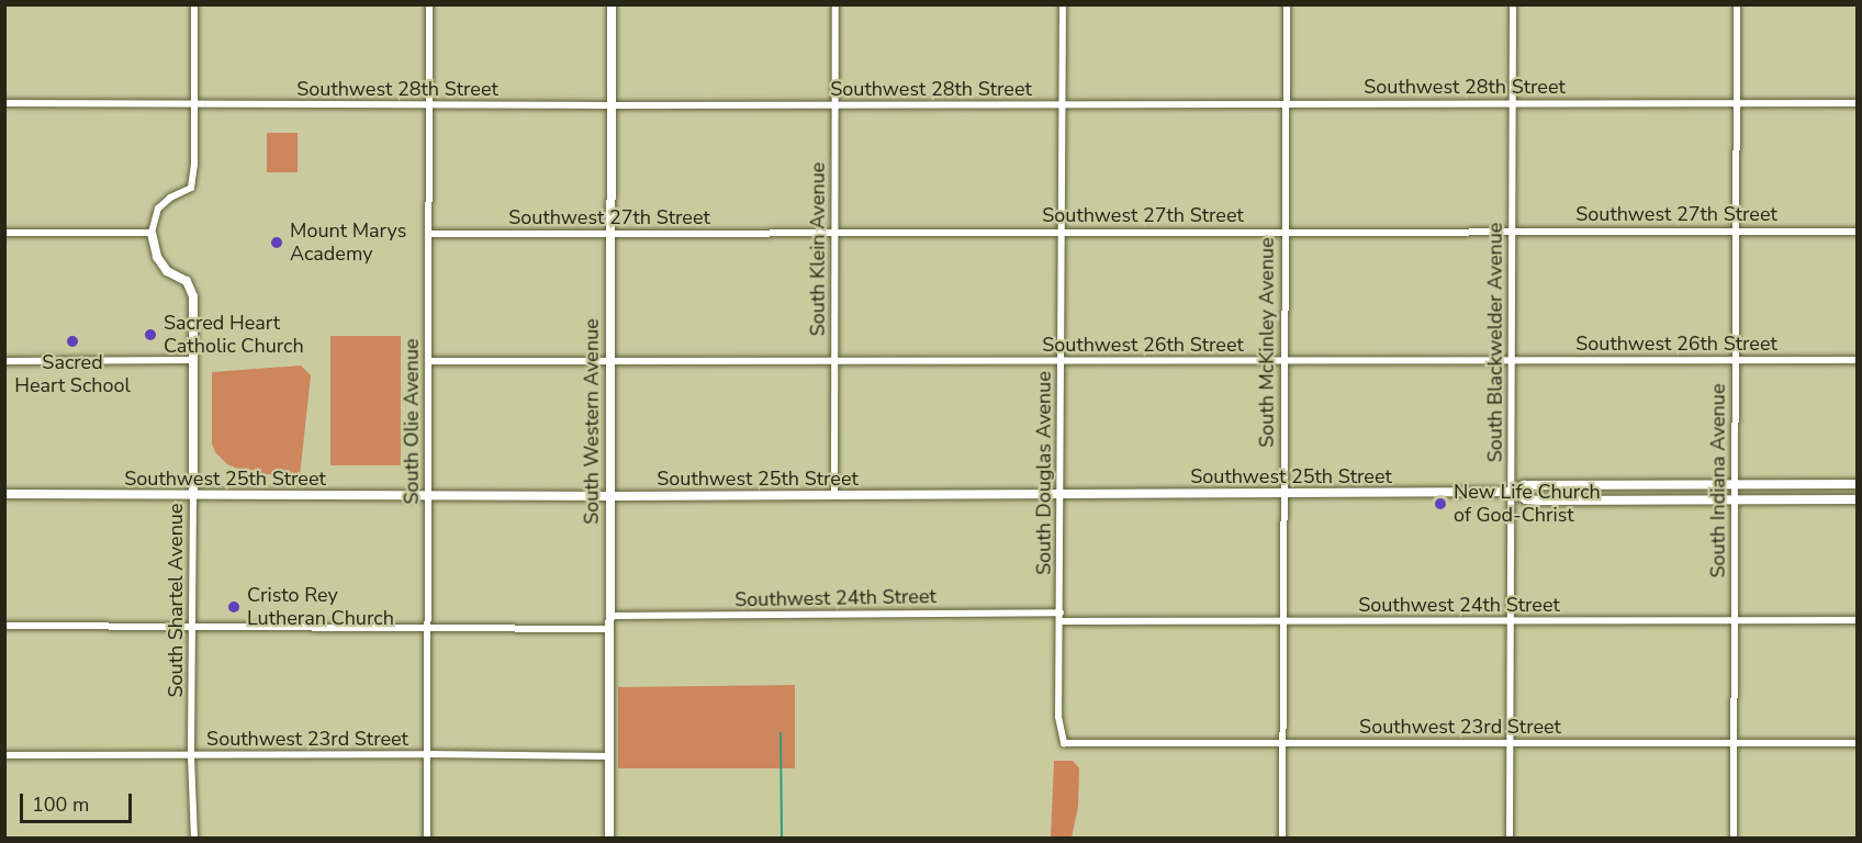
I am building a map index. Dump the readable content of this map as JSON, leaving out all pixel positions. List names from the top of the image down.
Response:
{
  "streets": {
    "main road": ["South Western Avenue"],
    "street": [
      "Southwest 28th Street",
      "Southwest 27th Street",
      "South Klein Avenue",
      "South McKinley Avenue",
      "South Blackwelder Avenue",
      "Southwest 26th Street",
      "South Olie Avenue",
      "South Douglas Avenue",
      "Southwest 25th Street",
      "South Indiana Avenue",
      "Southwest 24th Street",
      "South Shartel Avenue",
      "Southwest 23rd Street"
    ]
  },
  "crossings": [
    ["Southwest 28th Street", "South Klein Avenue"],
    ["Southwest 28th Street", "South McKinley Avenue"],
    ["Southwest 28th Street", "South Blackwelder Avenue"],
    ["Southwest 28th Street", "South Olie Avenue"],
    ["Southwest 28th Street", "South Western Avenue"],
    ["Southwest 28th Street", "South Douglas Avenue"],
    ["Southwest 28th Street", "South Indiana Avenue"],
    ["Southwest 27th Street", "South Klein Avenue"],
    ["Southwest 27th Street", "South McKinley Avenue"],
    ["Southwest 27th Street", "South Blackwelder Avenue"],
    ["Southwest 27th Street", "South Olie Avenue"],
    ["Southwest 27th Street", "South Western Avenue"],
    ["Southwest 27th Street", "South Douglas Avenue"],
    ["Southwest 27th Street", "South Indiana Avenue"],
    ["South Klein Avenue", "Southwest 26th Street"],
    ["South Klein Avenue", "Southwest 25th Street"],
    ["South McKinley Avenue", "Southwest 26th Street"],
    ["South McKinley Avenue", "Southwest 25th Street"],
    ["South McKinley Avenue", "Southwest 24th Street"],
    ["South McKinley Avenue", "Southwest 23rd Street"],
    ["South Blackwelder Avenue", "Southwest 26th Street"],
    ["South Blackwelder Avenue", "Southwest 25th Street"],
    ["South Blackwelder Avenue", "Southwest 24th Street"],
    ["South Blackwelder Avenue", "Southwest 23rd Street"],
    ["Southwest 26th Street", "South Olie Avenue"],
    ["Southwest 26th Street", "South Western Avenue"],
    ["Southwest 26th Street", "South Douglas Avenue"],
    ["Southwest 26th Street", "South Indiana Avenue"],
    ["South Olie Avenue", "Southwest 25th Street"],
    ["South Olie Avenue", "Southwest 23rd Street"],
    ["South Western Avenue", "Southwest 25th Street"],
    ["South Western Avenue", "Southwest 24th Street"],
    ["South Western Avenue", "Southwest 23rd Street"],
    ["South Douglas Avenue", "Southwest 25th Street"],
    ["South Douglas Avenue", "Southwest 24th Street"],
    ["South Douglas Avenue", "Southwest 23rd Street"],
    ["Southwest 25th Street", "South Indiana Avenue"],
    ["Southwest 25th Street", "South Shartel Avenue"],
    ["South Indiana Avenue", "Southwest 24th Street"],
    ["South Indiana Avenue", "Southwest 23rd Street"],
    ["South Shartel Avenue", "Southwest 23rd Street"]
  ],
  "places": [
    "Mount Marys Academy",
    "Sacred Heart Catholic Church",
    "Sacred Heart School",
    "New Life Church of God-Christ",
    "Cristo Rey Lutheran Church"
  ],
  "scale_bar": "100 m"
}
